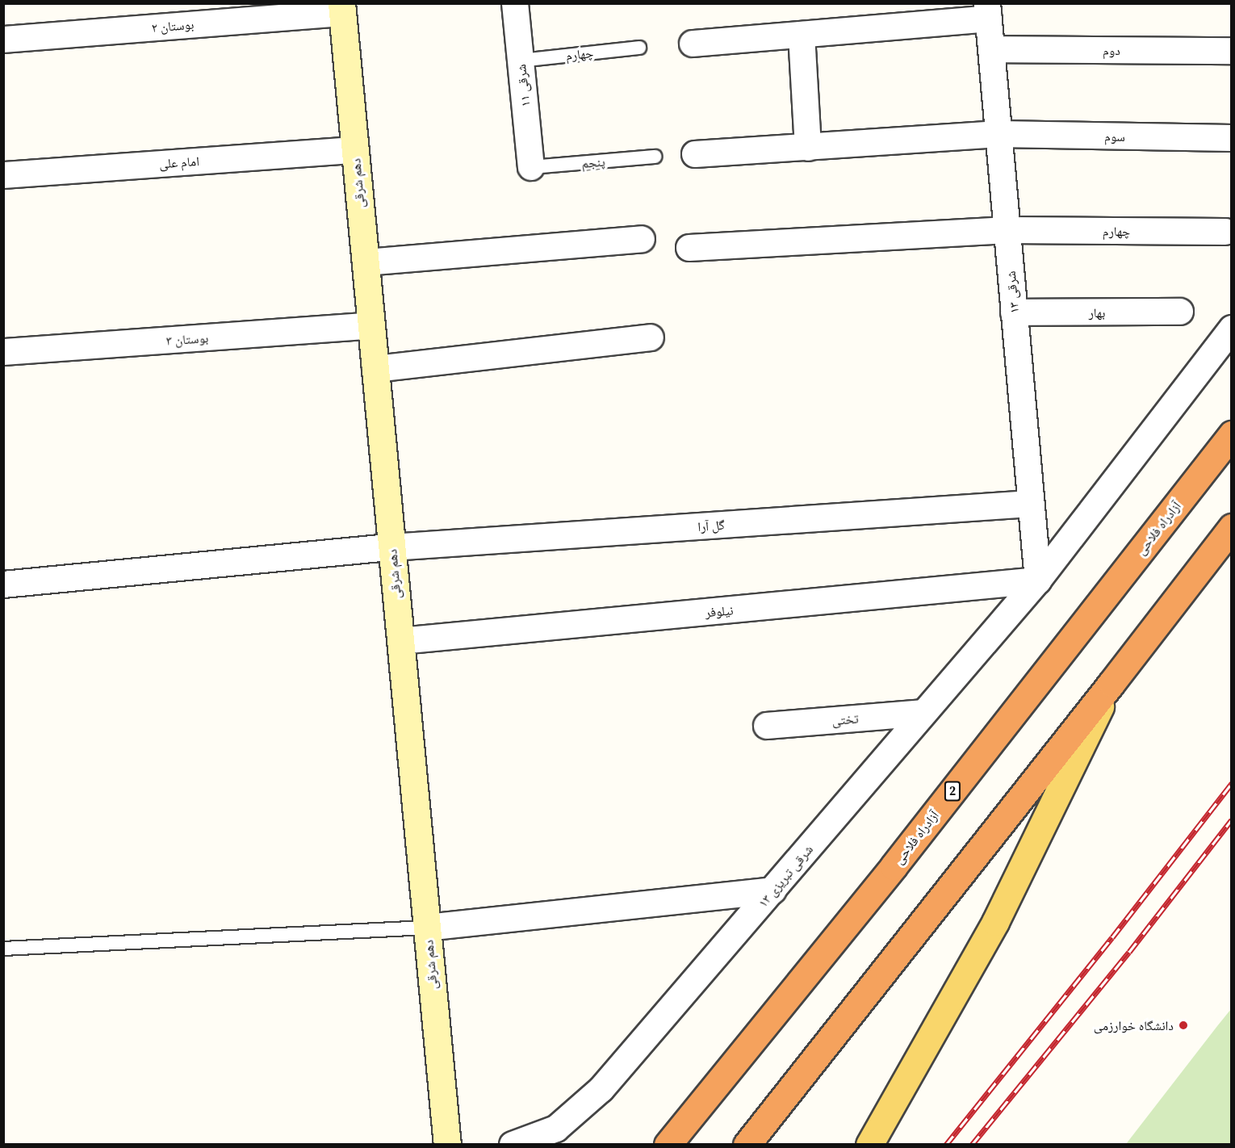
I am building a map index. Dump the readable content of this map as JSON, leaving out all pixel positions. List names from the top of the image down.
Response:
{
  "streets": {
    "highway": ["آزادراه فلاحی", "2"],
    "street": [
      "بوستان ۲",
      "دوم",
      "چهارم",
      "۱۱ شرقی",
      "سوم",
      "امام علی",
      "دهم شرقی",
      "۱۳ شرقی",
      "بهار",
      "بوستان ۳",
      "گل آرا",
      "نیلوفر",
      "تختی",
      "۱۳ شرقی تبریزی"
    ],
    "lane": ["پنجم"]
  },
  "crossings": [
    ["بوستان ۲", "دهم شرقی"],
    ["دوم", "۱۳ شرقی"],
    ["چهارم", "۱۱ شرقی"],
    ["چهارم", "۱۳ شرقی"],
    ["۱۱ شرقی", "پنجم"],
    ["سوم", "۱۳ شرقی"],
    ["امام علی", "دهم شرقی"],
    ["دهم شرقی", "بوستان ۳"],
    ["دهم شرقی", "گل آرا"],
    ["دهم شرقی", "نیلوفر"],
    ["۱۳ شرقی", "بهار"],
    ["۱۳ شرقی", "گل آرا"],
    ["۱۳ شرقی", "نیلوفر"],
    ["۱۳ شرقی", "۱۳ شرقی تبریزی"],
    ["نیلوفر", "۱۳ شرقی تبریزی"],
    ["تختی", "۱۳ شرقی تبریزی"]
  ],
  "places": ["دانشگاه خوارزمی"]
}
